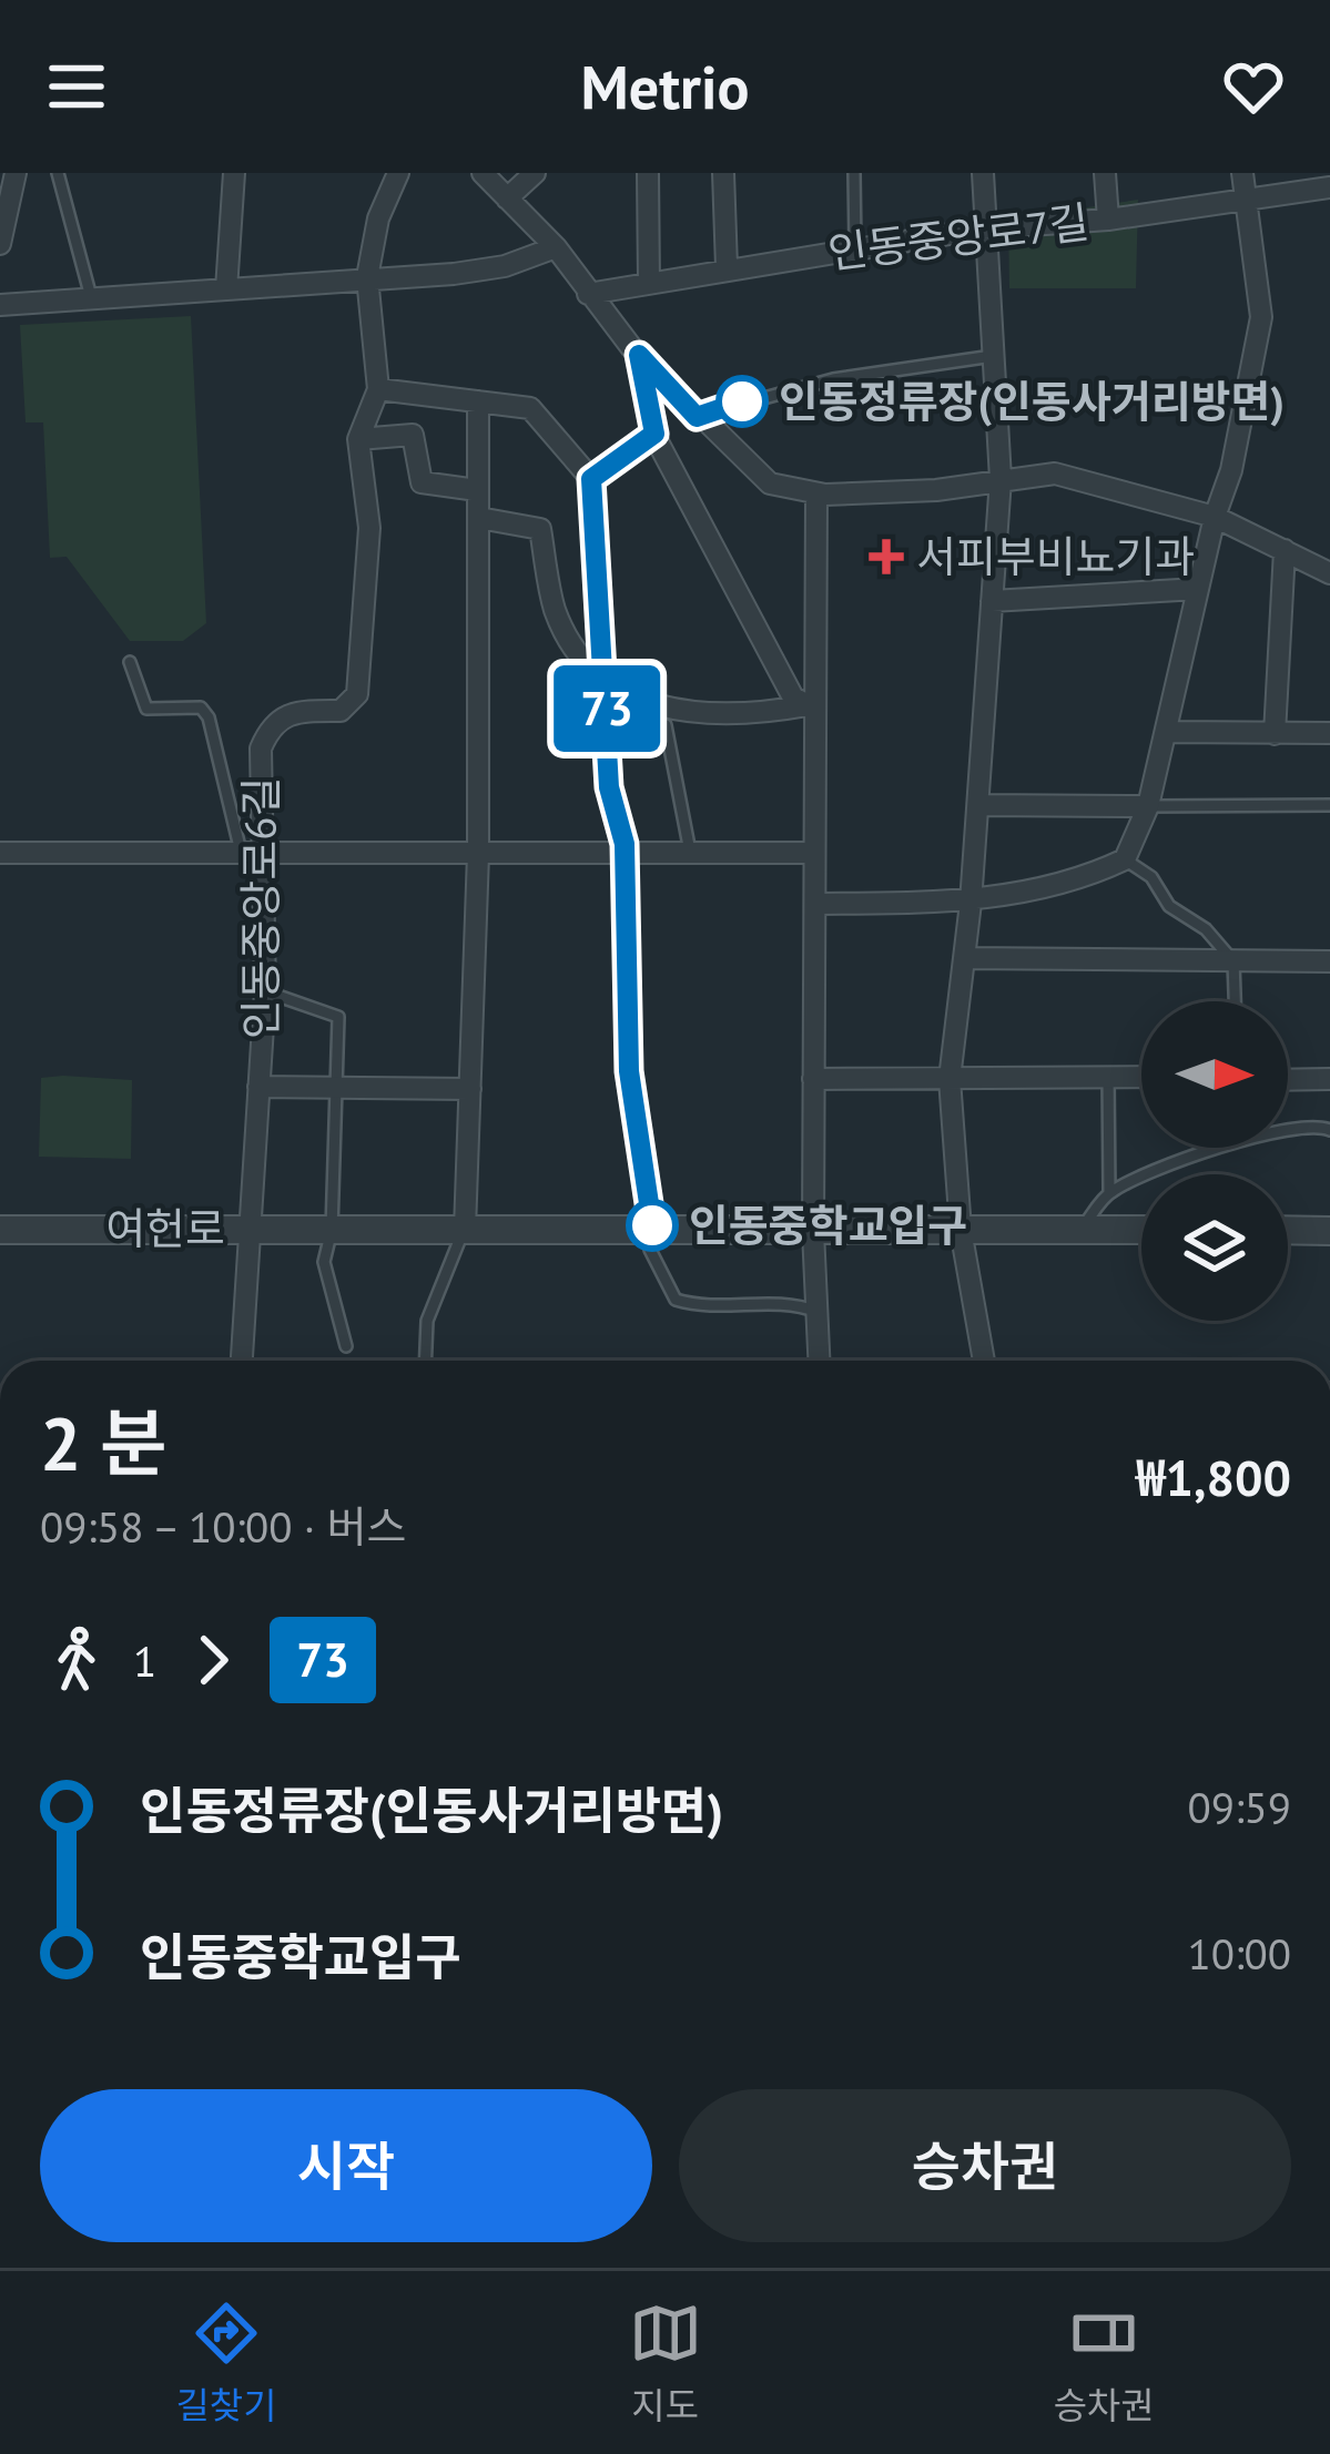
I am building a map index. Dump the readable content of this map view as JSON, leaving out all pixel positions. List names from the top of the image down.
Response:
{
  "streets": {
    "street": ["인동중앙로7길", "인동중앙로6길", "여헌로"]
  },
  "crossings": [
    ["인동중앙로6길", "여헌로"]
  ],
  "places": {
    "other": ["인동정류장(인동사거리방면)", "인동중학교입구"],
    "health": ["서피부비뇨기과"]
  },
  "lines": ["bus line 73"],
  "north": "right",
  "page": {
    "header": "Metrio",
    "on_map": "73",
    "heading": ["2 분", "09:58 – 10:00 · 버스", "₩1,800"],
    "legs": ["1", "73"],
    "list": [
      {
        "name": "인동정류장(인동사거리방면)",
        "value": "09:59"
      },
      {
        "name": "인동중학교입구",
        "value": "10:00"
      }
    ],
    "buttons": ["시작", "승차권"],
    "tabs": ["길찾기", "지도", "승차권"]
  }
}
